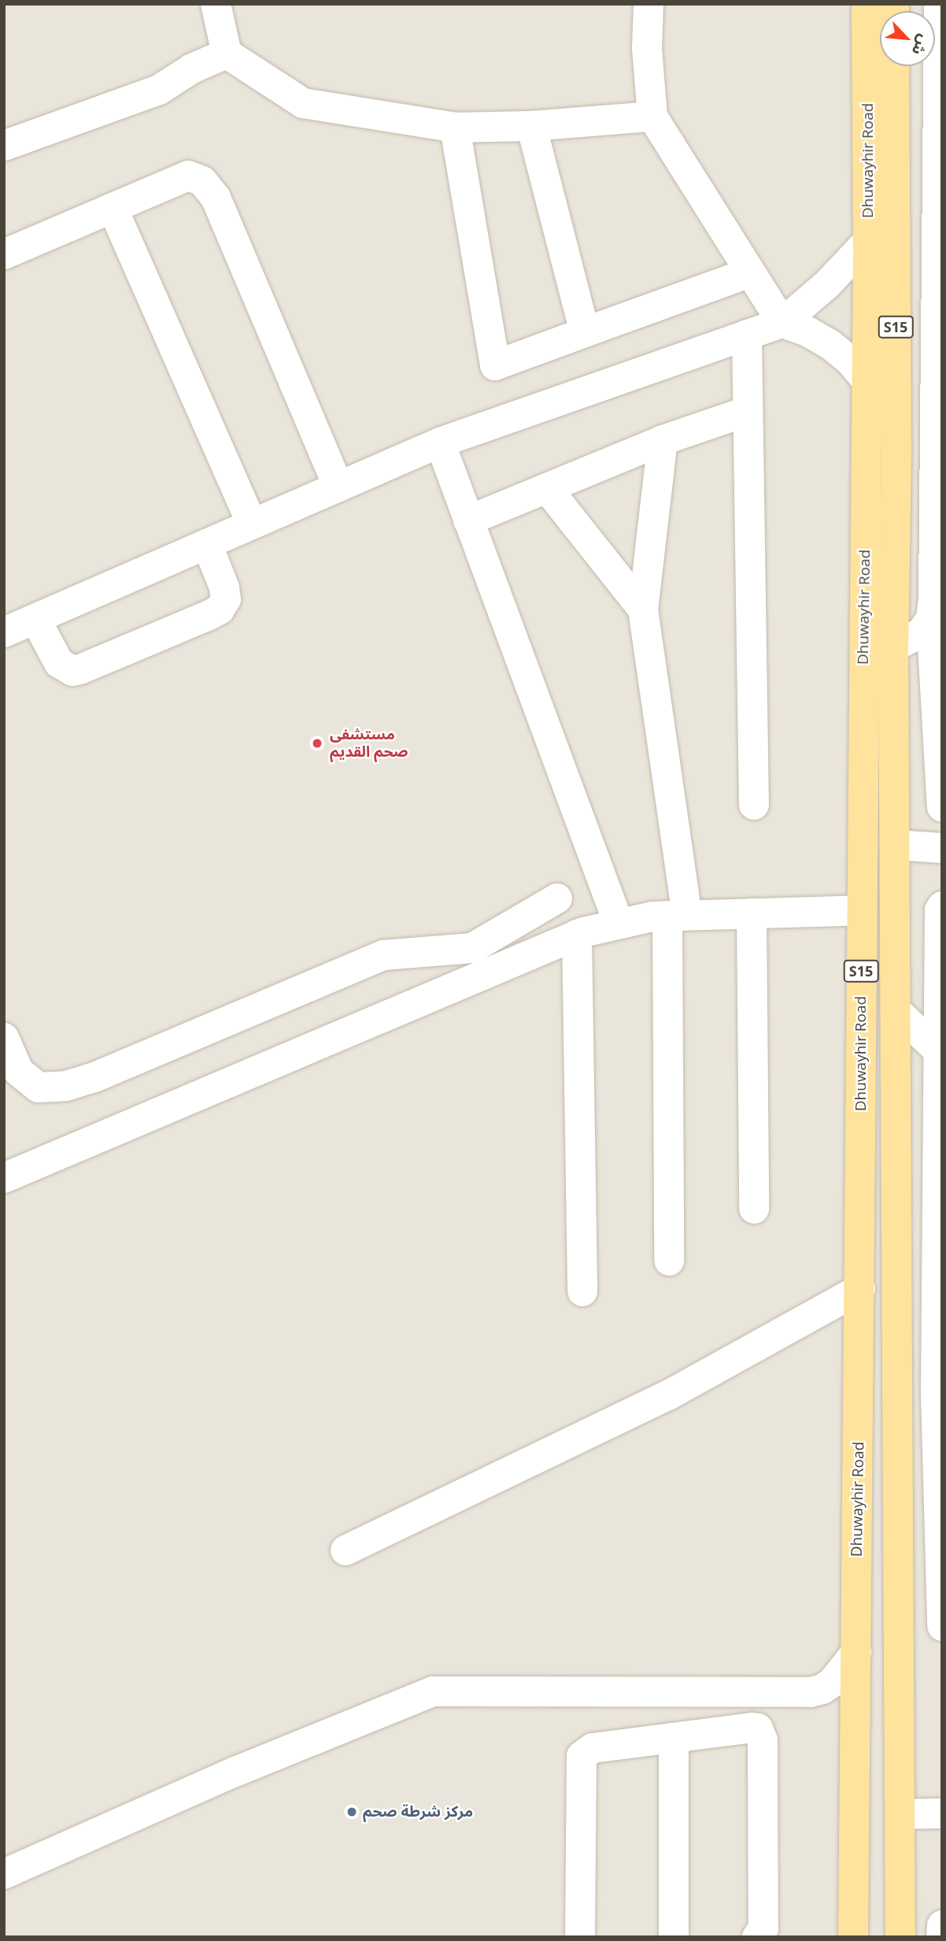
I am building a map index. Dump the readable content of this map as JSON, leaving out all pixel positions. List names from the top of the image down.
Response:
{
  "streets": {
    "main road": ["Dhuwayhir Road", "S15"]
  },
  "places": ["مستشفى صحم القديم", "مركز شرطة صحم"],
  "north": "bottom right"
}
